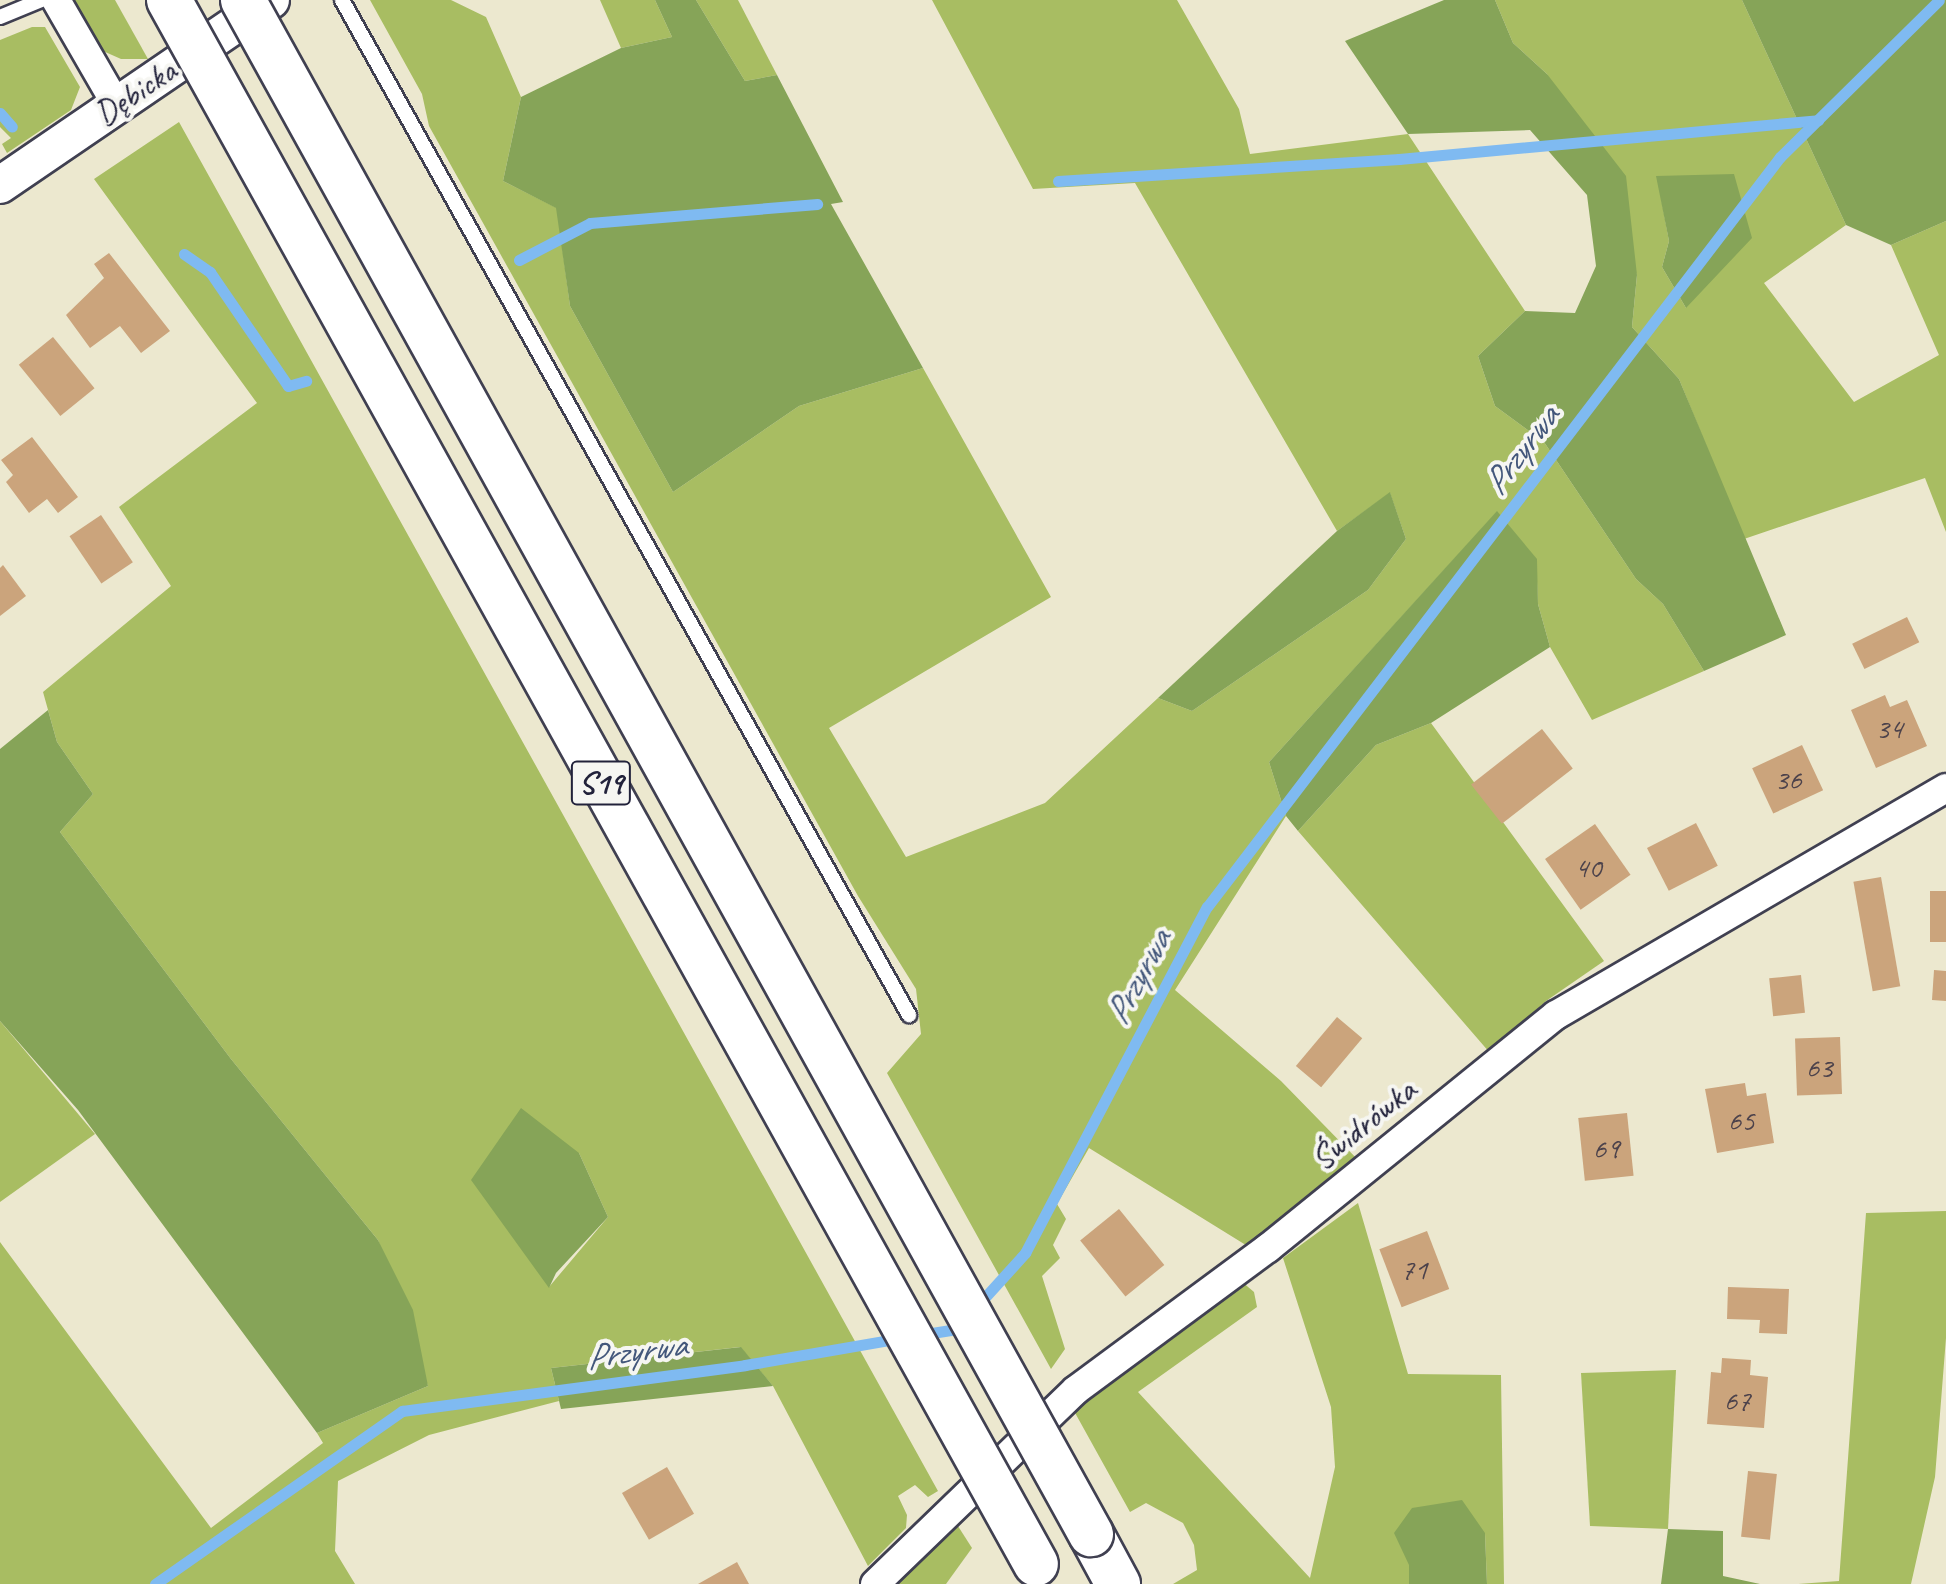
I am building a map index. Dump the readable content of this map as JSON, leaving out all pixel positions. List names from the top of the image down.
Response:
{
  "streets": {
    "highway": ["S19"],
    "street": ["Dębicka", "Świdrówka"]
  },
  "water": ["Przyrwa"],
  "house_numbers": [
    "34",
    "36",
    "40",
    "63",
    "65",
    "69",
    "71",
    "67"
  ]
}
